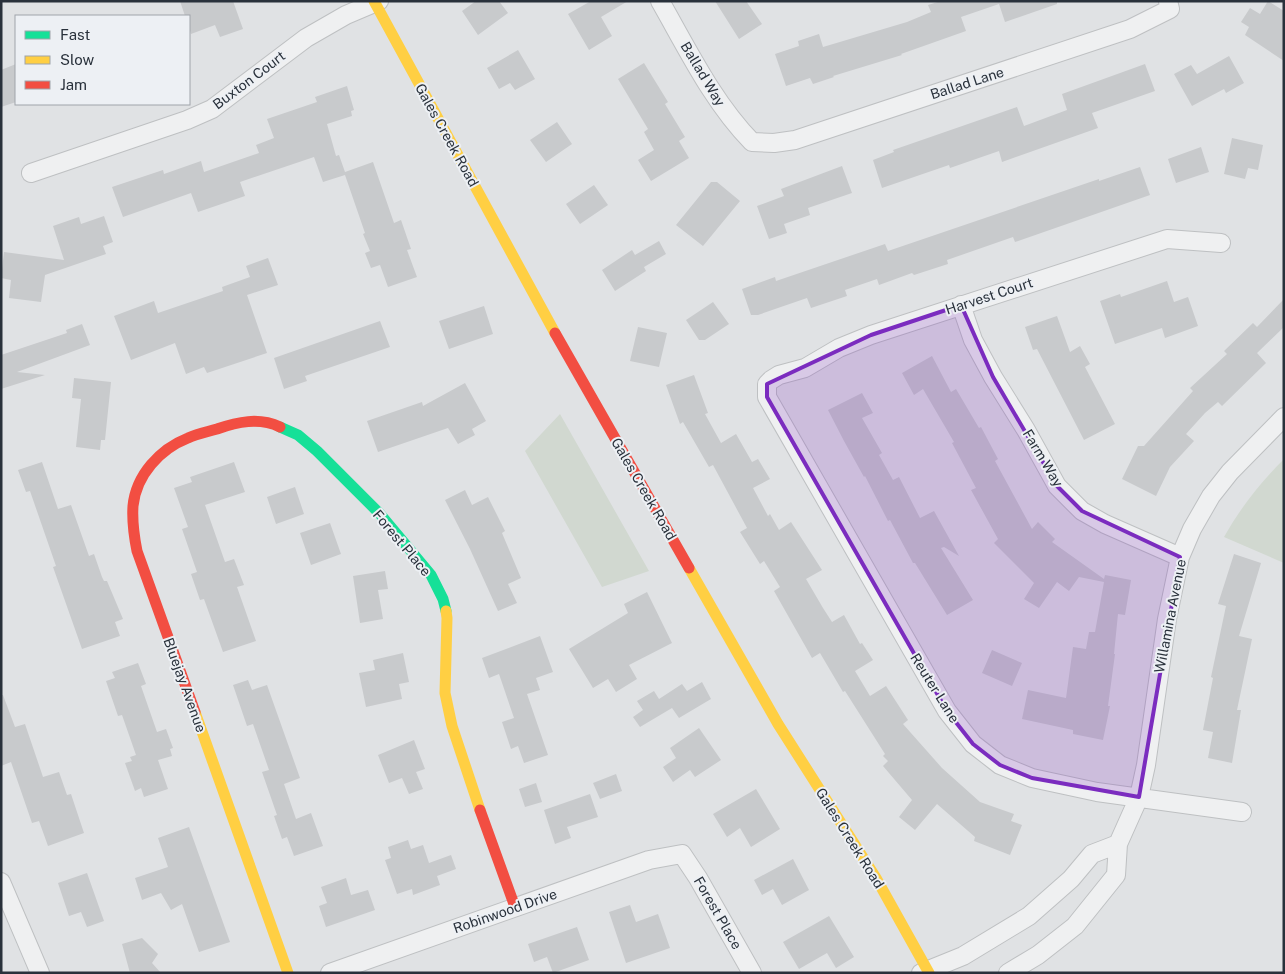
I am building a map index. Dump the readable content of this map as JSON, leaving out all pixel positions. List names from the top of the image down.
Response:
{
  "streets": {
    "street": [
      "Ballad Way",
      "Buxton Court",
      "Ballad Lane",
      "Gales Creek Road",
      "Harvest Court",
      "Farm Way",
      "Forest Place",
      "Willamina Avenue",
      "Bluejay Avenue",
      "Reuter Lane",
      "Robinwood Drive"
    ]
  },
  "crossings": [
    ["Ballad Way", "Ballad Lane"],
    ["Buxton Court", "Gales Creek Road"],
    ["Harvest Court", "Farm Way"],
    ["Harvest Court", "Reuter Lane"],
    ["Farm Way", "Willamina Avenue"],
    ["Forest Place", "Bluejay Avenue"],
    ["Forest Place", "Robinwood Drive"],
    ["Willamina Avenue", "Reuter Lane"]
  ],
  "legend": ["Fast", "Slow", "Jam"]
}
